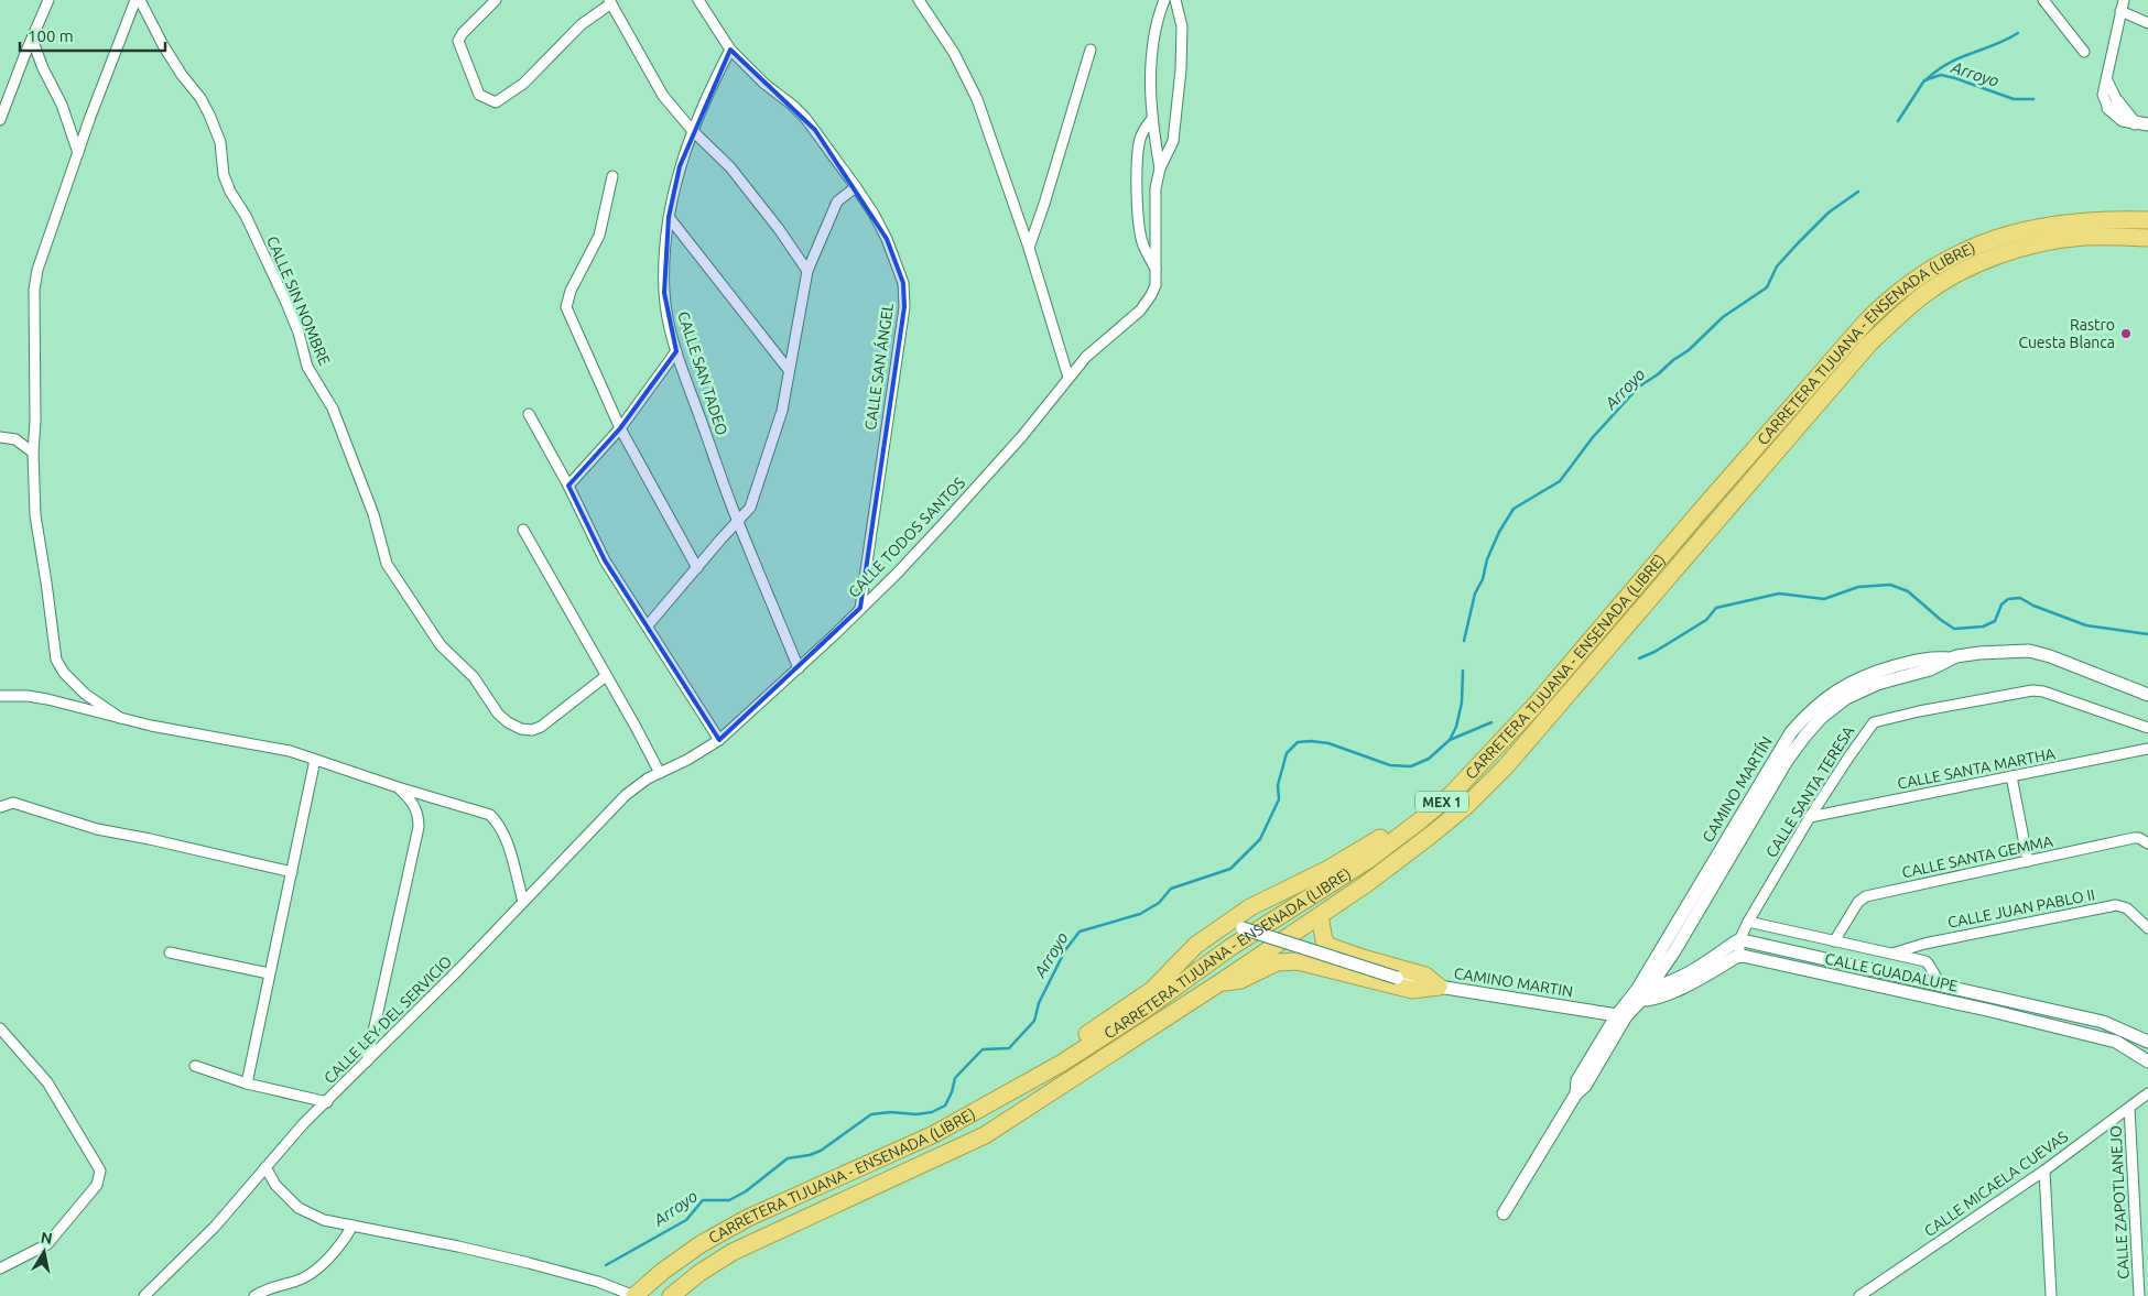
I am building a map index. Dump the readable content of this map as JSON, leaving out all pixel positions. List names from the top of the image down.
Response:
{
  "streets": {
    "highway": ["CARRETERA TIJUANA - ENSENADA (LIBRE)", "MEX 1"],
    "street": [
      "CALLE SIN NOMBRE",
      "CALLE SAN ÁNGEL",
      "CALLE SAN TADEO",
      "CALLE TODOS SANTOS",
      "CALLE SANTA MARTHA",
      "CAMINO MARTÍN",
      "CALLE SANTA TERESA",
      "CALLE SANTA GEMMA",
      "CALLE JUAN PABLO II",
      "CALLE GUADALUPE",
      "CAMINO MARTIN",
      "CALLE LEY DEL SERVICIO",
      "CALLE MICAELA CUEVAS",
      "CALLE ZAPOTLANEJO"
    ]
  },
  "crossings": [
    ["CALLE SAN ÁNGEL", "CALLE SAN TADEO"],
    ["CALLE SAN ÁNGEL", "CALLE TODOS SANTOS"],
    ["CALLE SAN TADEO", "CALLE TODOS SANTOS"],
    ["CALLE TODOS SANTOS", "CALLE LEY DEL SERVICIO"],
    ["CALLE SANTA MARTHA", "CALLE SANTA TERESA"],
    ["CAMINO MARTÍN", "CAMINO MARTIN"],
    ["CALLE SANTA TERESA", "CALLE JUAN PABLO II"],
    ["CALLE SANTA TERESA", "CALLE GUADALUPE"],
    ["CALLE SANTA GEMMA", "CALLE JUAN PABLO II"],
    ["CALLE JUAN PABLO II", "CALLE GUADALUPE"],
    ["CALLE MICAELA CUEVAS", "CALLE ZAPOTLANEJO"]
  ],
  "water": ["Arroyo"],
  "places": ["Rastro Cuesta Blanca"],
  "scale_bar": "100 m",
  "north": "top"
}
